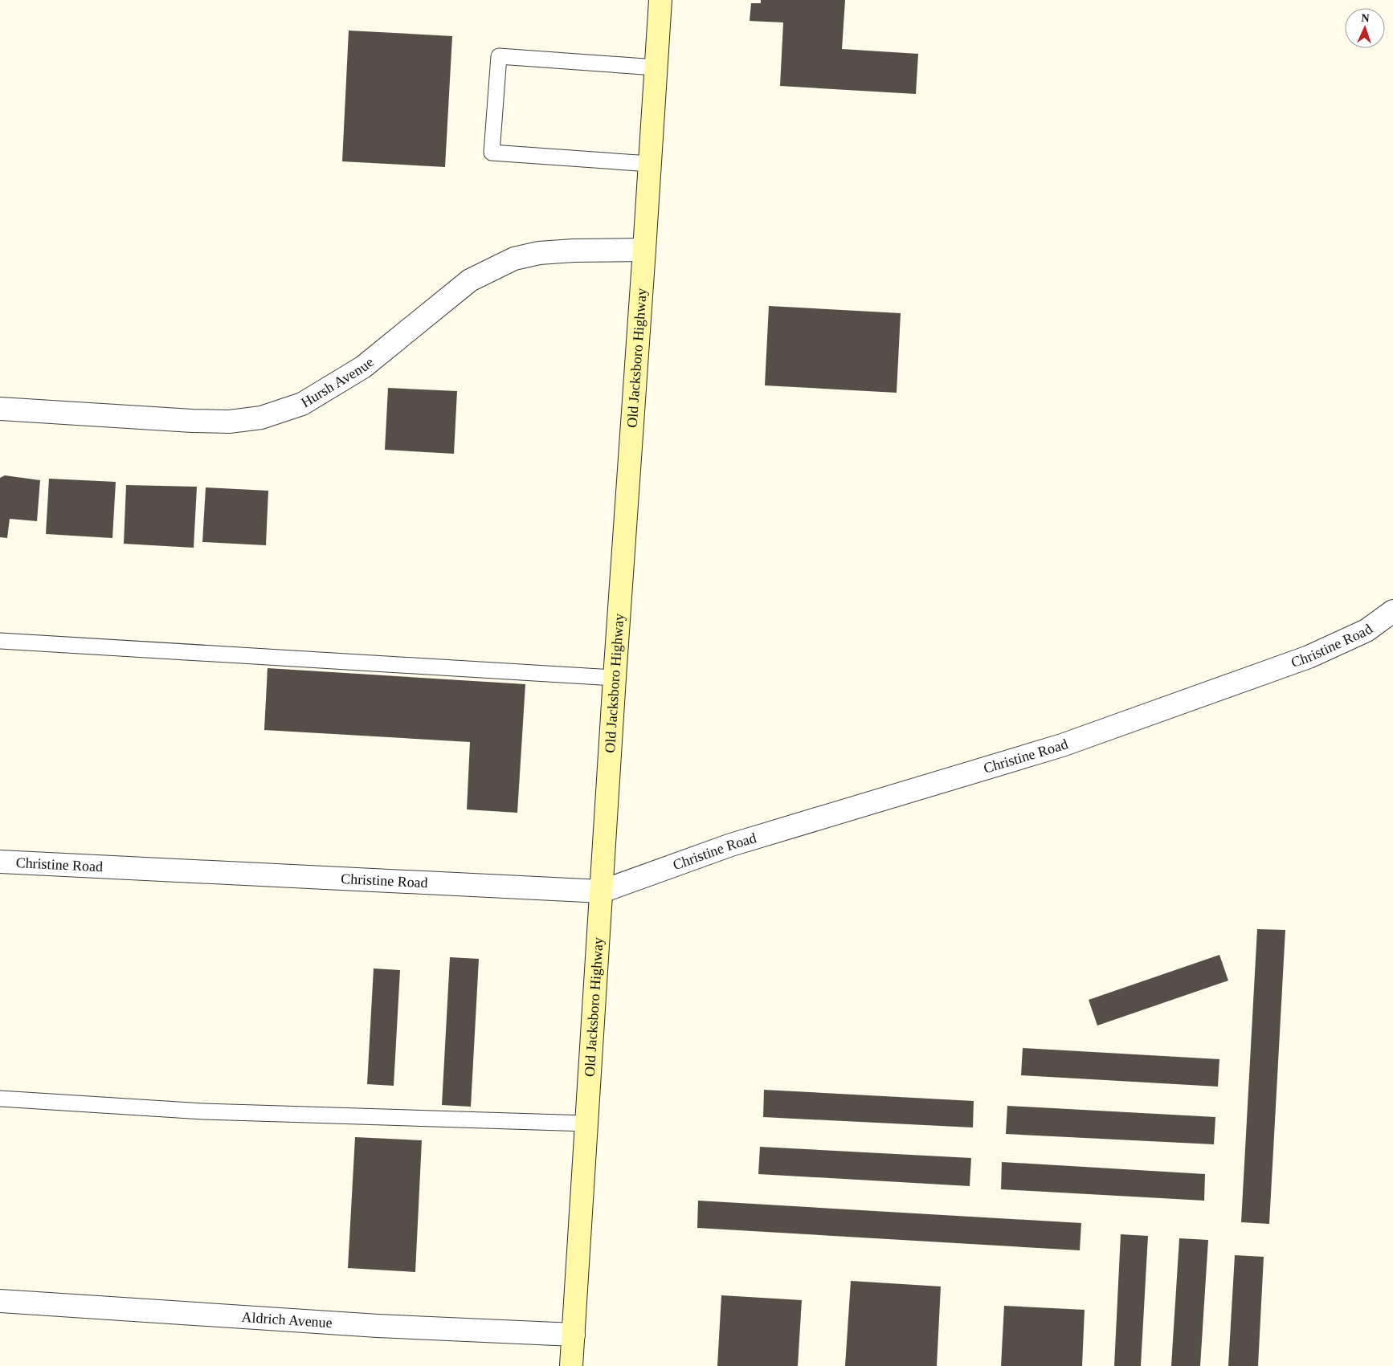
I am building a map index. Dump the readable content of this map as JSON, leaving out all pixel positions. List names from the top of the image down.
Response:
{
  "streets": {
    "main road": ["Old Jacksboro Highway"],
    "street": ["Hursh Avenue", "Christine Road", "Aldrich Avenue"]
  },
  "crossings": [
    ["Old Jacksboro Highway", "Hursh Avenue"],
    ["Old Jacksboro Highway", "Christine Road"],
    ["Old Jacksboro Highway", "Aldrich Avenue"]
  ],
  "north": "top"
}
